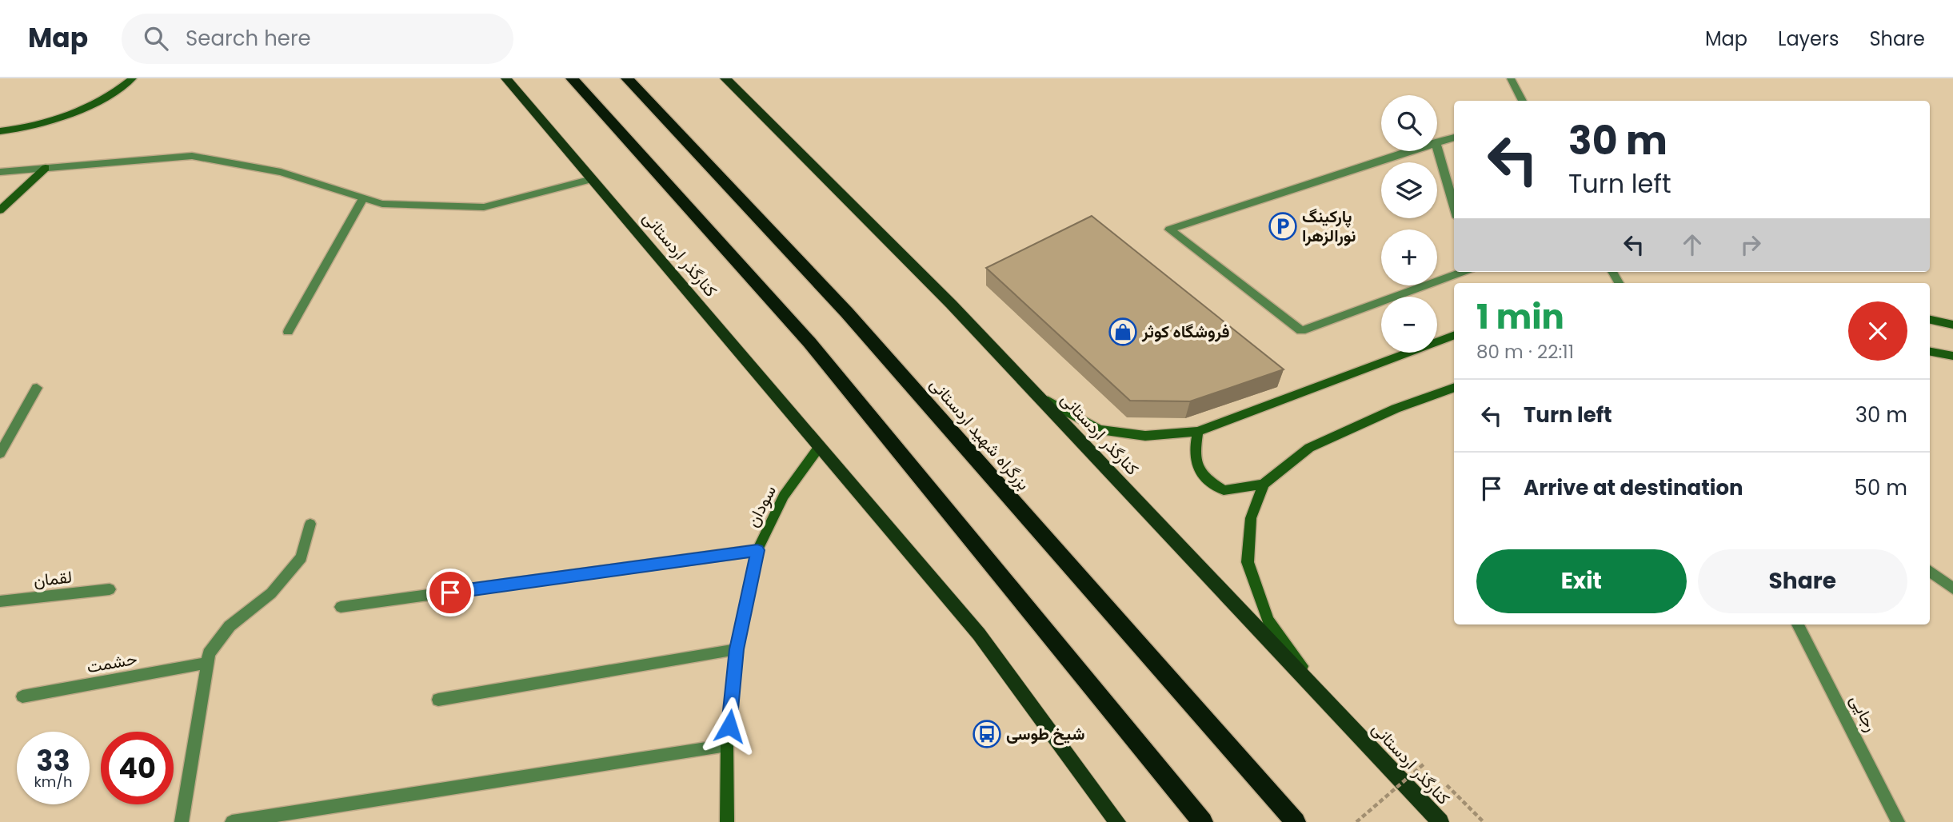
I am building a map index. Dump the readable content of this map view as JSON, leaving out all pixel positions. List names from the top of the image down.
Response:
{
  "streets": {
    "highway": ["بزرگراه شهید اردستانی"],
    "main road": ["کنارگذر اردستانی", "سودان"],
    "street": ["لقمان", "حشمت", "رجایی"]
  },
  "crossings": [
    ["کنارگذر اردستانی", "سودان"]
  ],
  "places": {
    "parking": ["پارکینگ نورالزهرا"],
    "shop": ["فروشگاه کوثر"],
    "bus stop": ["شیخ طوسی"]
  },
  "page": {
    "header": "Map",
    "search": "Search here",
    "nav": ["Map", "Layers", "Share"],
    "map_buttons": ["+", "−"],
    "turn": ["30 m", "Turn left"],
    "heading": ["1 min", "80 m · 22:11"],
    "list": [
      {
        "name": "Turn left",
        "value": "30 m"
      },
      {
        "name": "Arrive at destination",
        "value": "50 m"
      }
    ],
    "buttons": ["Exit", "Share"],
    "speed": "33 km/h",
    "limit": "40"
  }
}
